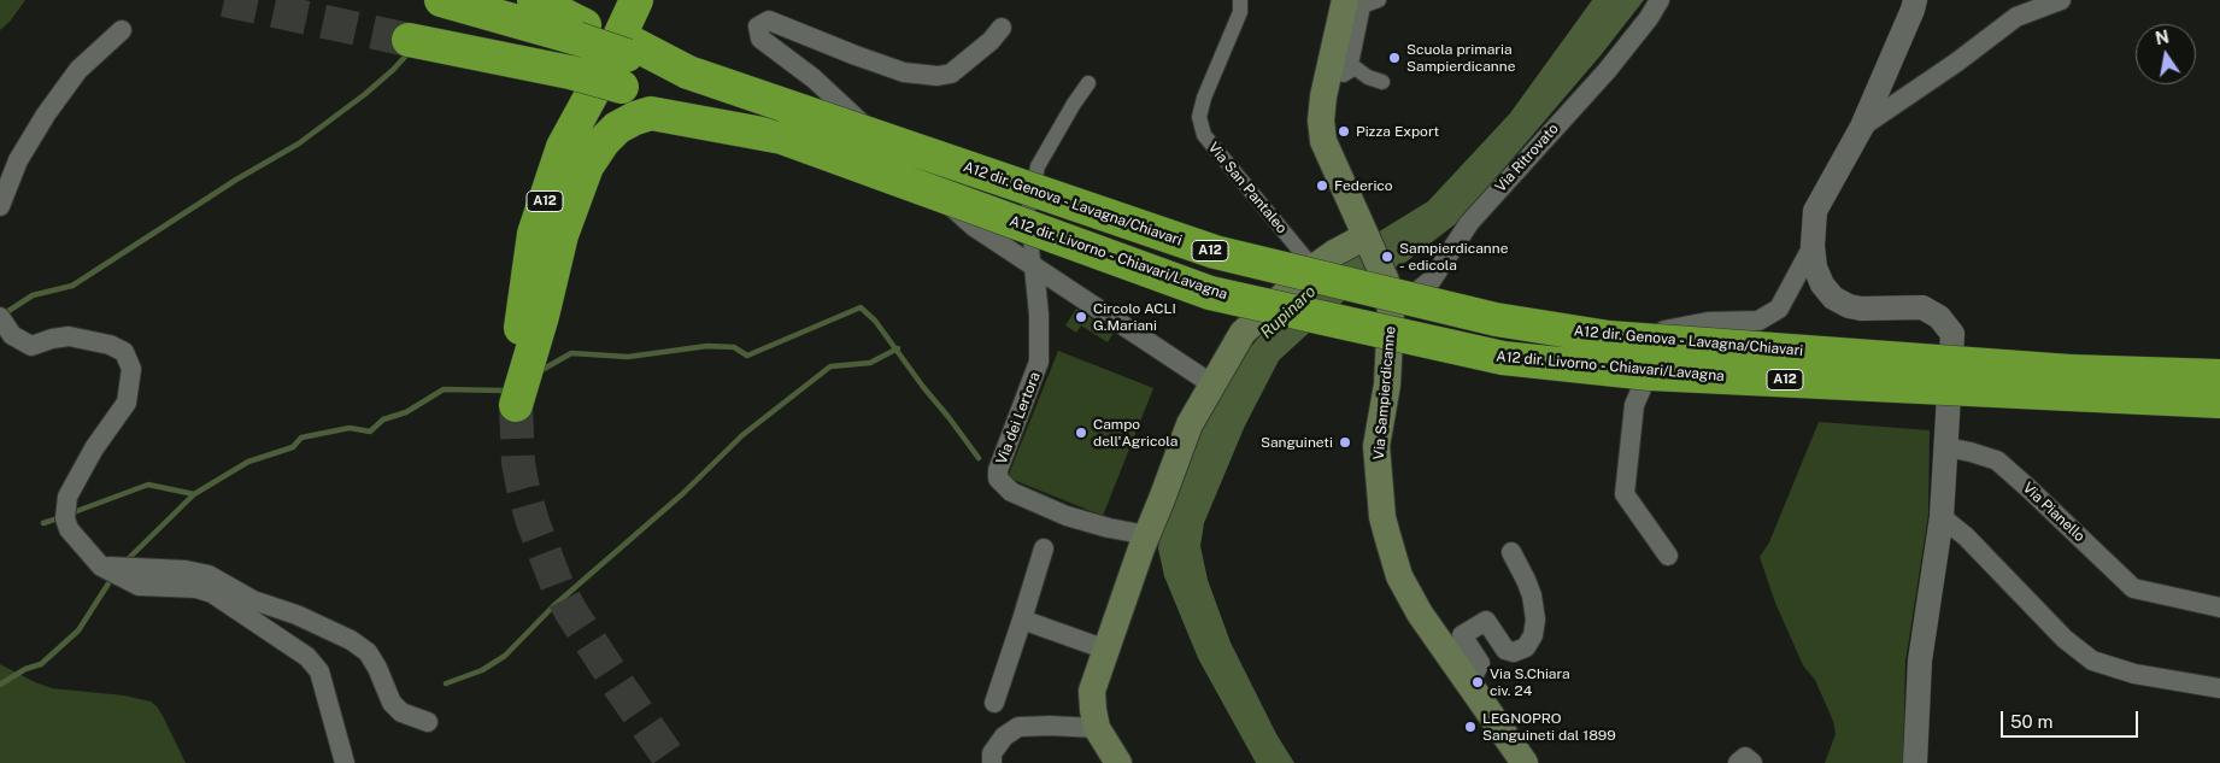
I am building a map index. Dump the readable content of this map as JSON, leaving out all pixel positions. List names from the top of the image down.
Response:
{
  "streets": {
    "highway": ["A12", "A12 dir. Genova - Lavagna/Chiavari", "A12 dir. Livorno - Chiavari/Lavagna"],
    "main road": ["Via Sampierdicanne"],
    "street": [
      "Via Ritrovato",
      "Via San Pantaleo",
      "Via dei Lertora",
      "Via Pianello"
    ]
  },
  "crossings": [
    ["Via Ritrovato", "Via Sampierdicanne"],
    ["A12", "A12 dir. Genova - Lavagna/Chiavari"],
    ["A12", "A12 dir. Livorno - Chiavari/Lavagna"],
    ["A12 dir. Genova - Lavagna/Chiavari", "A12 dir. Livorno - Chiavari/Lavagna"]
  ],
  "water": ["Rupinaro"],
  "places": [
    "Scuola primaria Sampierdicanne",
    "Pizza Export",
    "Federico",
    "Sampierdicanne - edicola",
    "Circolo ACLI G.Mariani",
    "Campo dell'Agricola",
    "Sanguineti",
    "Via S.Chiara civ. 24",
    "LEGNOPRO Sanguineti dal 1899"
  ],
  "scale_bar": "50 m",
  "north": "top"
}
